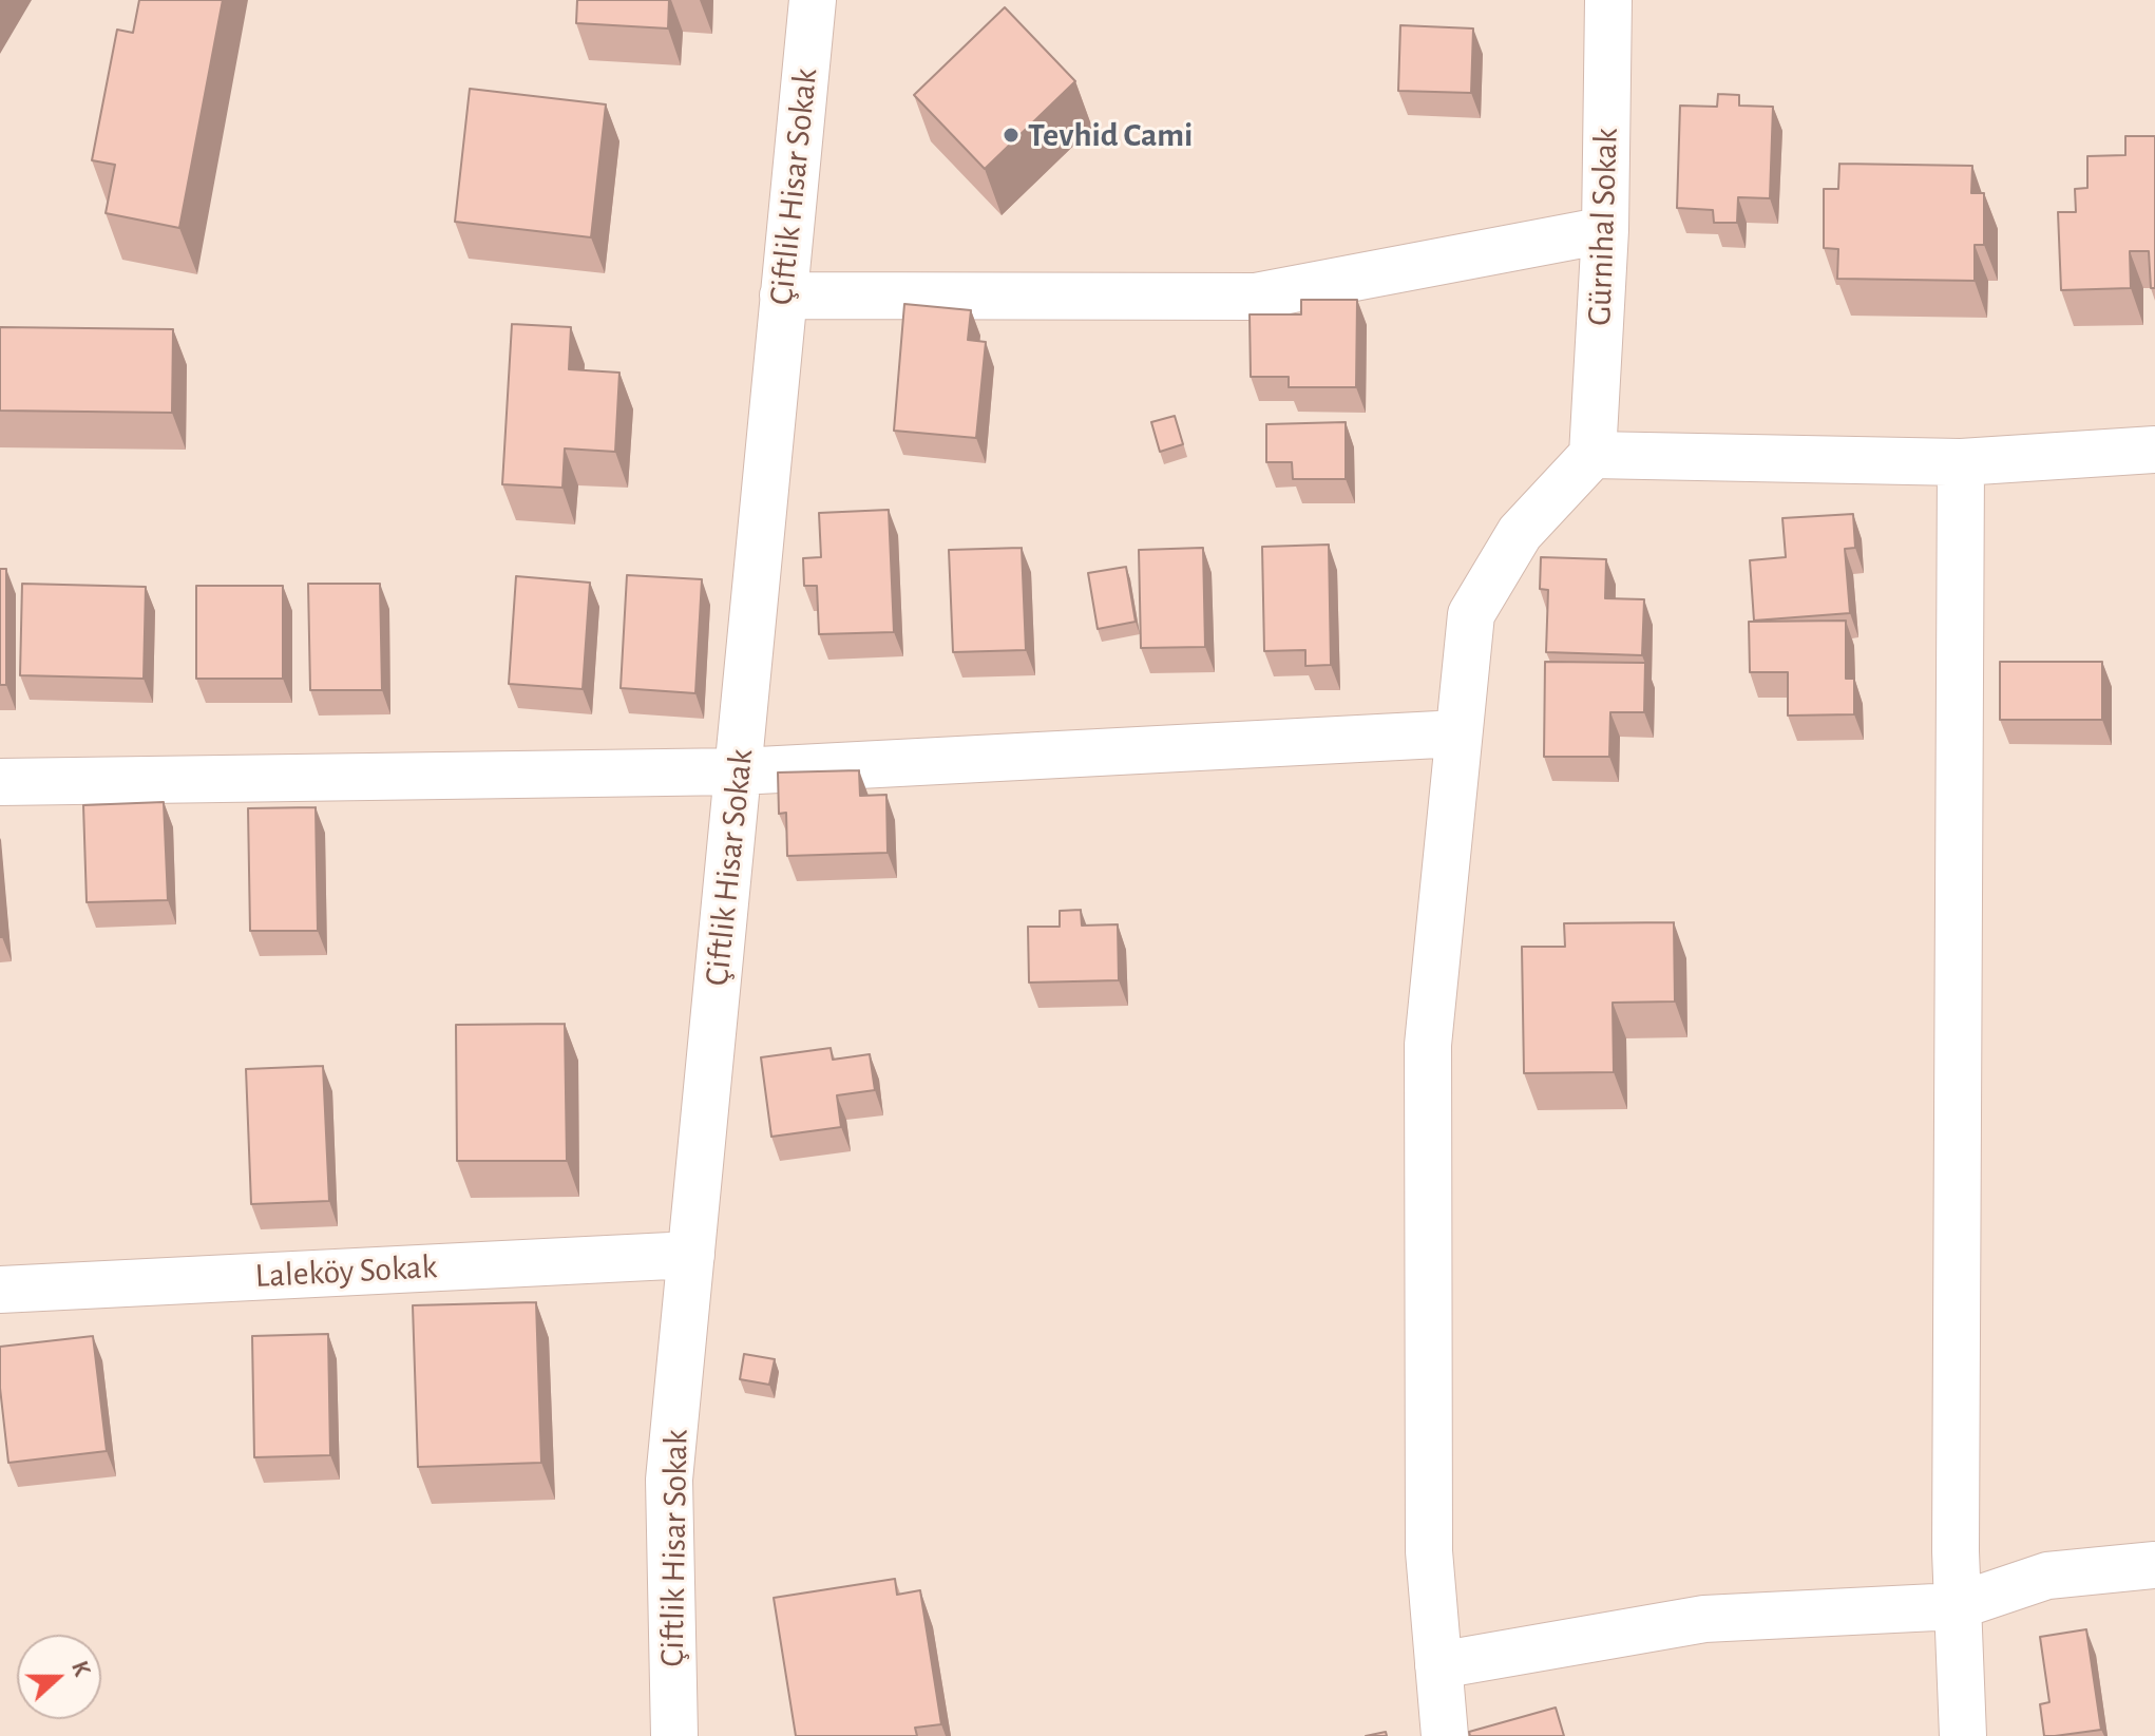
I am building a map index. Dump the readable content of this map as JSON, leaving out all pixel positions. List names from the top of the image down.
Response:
{
  "streets": {
    "street": ["Çiftlik Hisar Sokak", "Gürnihal Sokak", "Laleköy Sokak"]
  },
  "crossings": [
    ["Çiftlik Hisar Sokak", "Laleköy Sokak"]
  ],
  "places": ["Tevhid Cami"],
  "north": "right"
}
